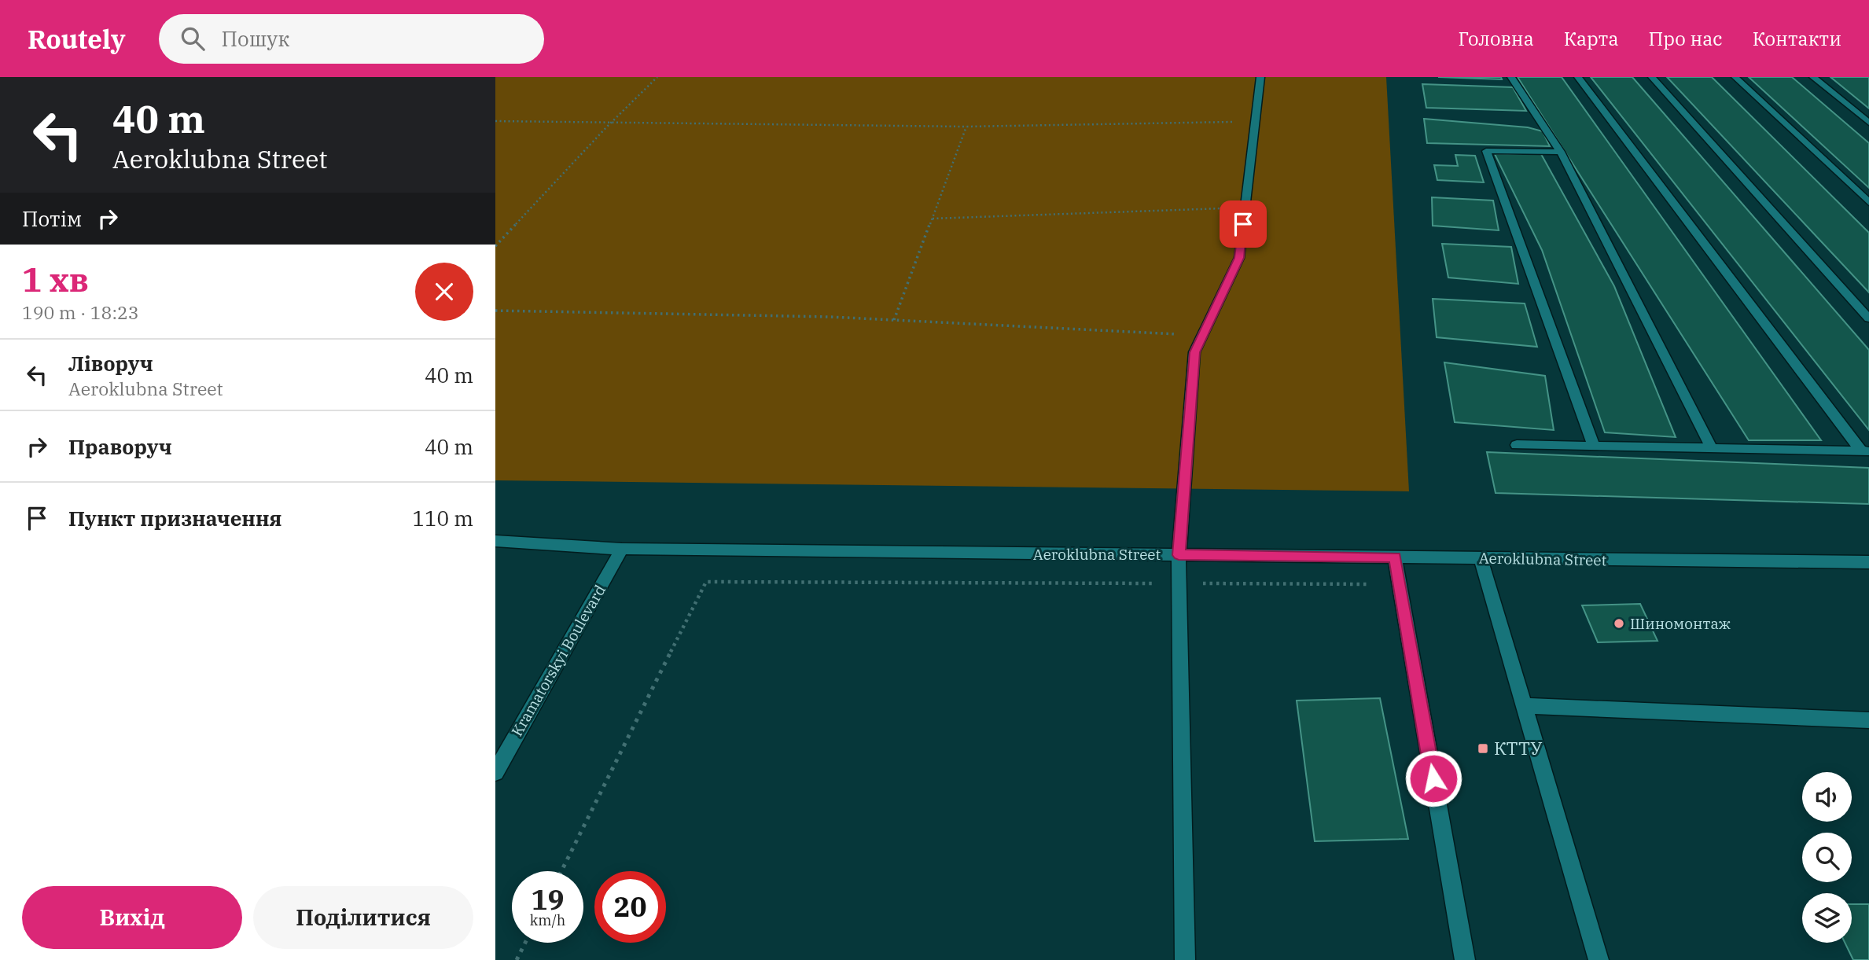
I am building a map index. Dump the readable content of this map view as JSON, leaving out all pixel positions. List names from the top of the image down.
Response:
{
  "streets": {
    "street": ["Aeroklubna Street", "Kramatorskyi Boulevard"]
  },
  "crossings": [
    ["Aeroklubna Street", "Kramatorskyi Boulevard"]
  ],
  "places": {
    "other": ["Шиномонтаж"],
    "transit": ["КТТУ"]
  },
  "page": {
    "header": "Routely",
    "search": "Пошук",
    "nav": [
      "Головна",
      "Карта",
      "Про нас",
      "Контакти"
    ],
    "turn": ["40 m", "Aeroklubna Street"],
    "then": "Потім",
    "heading": ["1 хв", "190 m · 18:23"],
    "list": [
      {
        "name": "Ліворуч",
        "note": "Aeroklubna Street",
        "value": "40 m"
      },
      {
        "name": "Праворуч",
        "value": "40 m"
      },
      {
        "name": "Пункт призначення",
        "value": "110 m"
      }
    ],
    "speed": "19 km/h",
    "limit": "20",
    "buttons": ["Вихід", "Поділитися"]
  }
}
